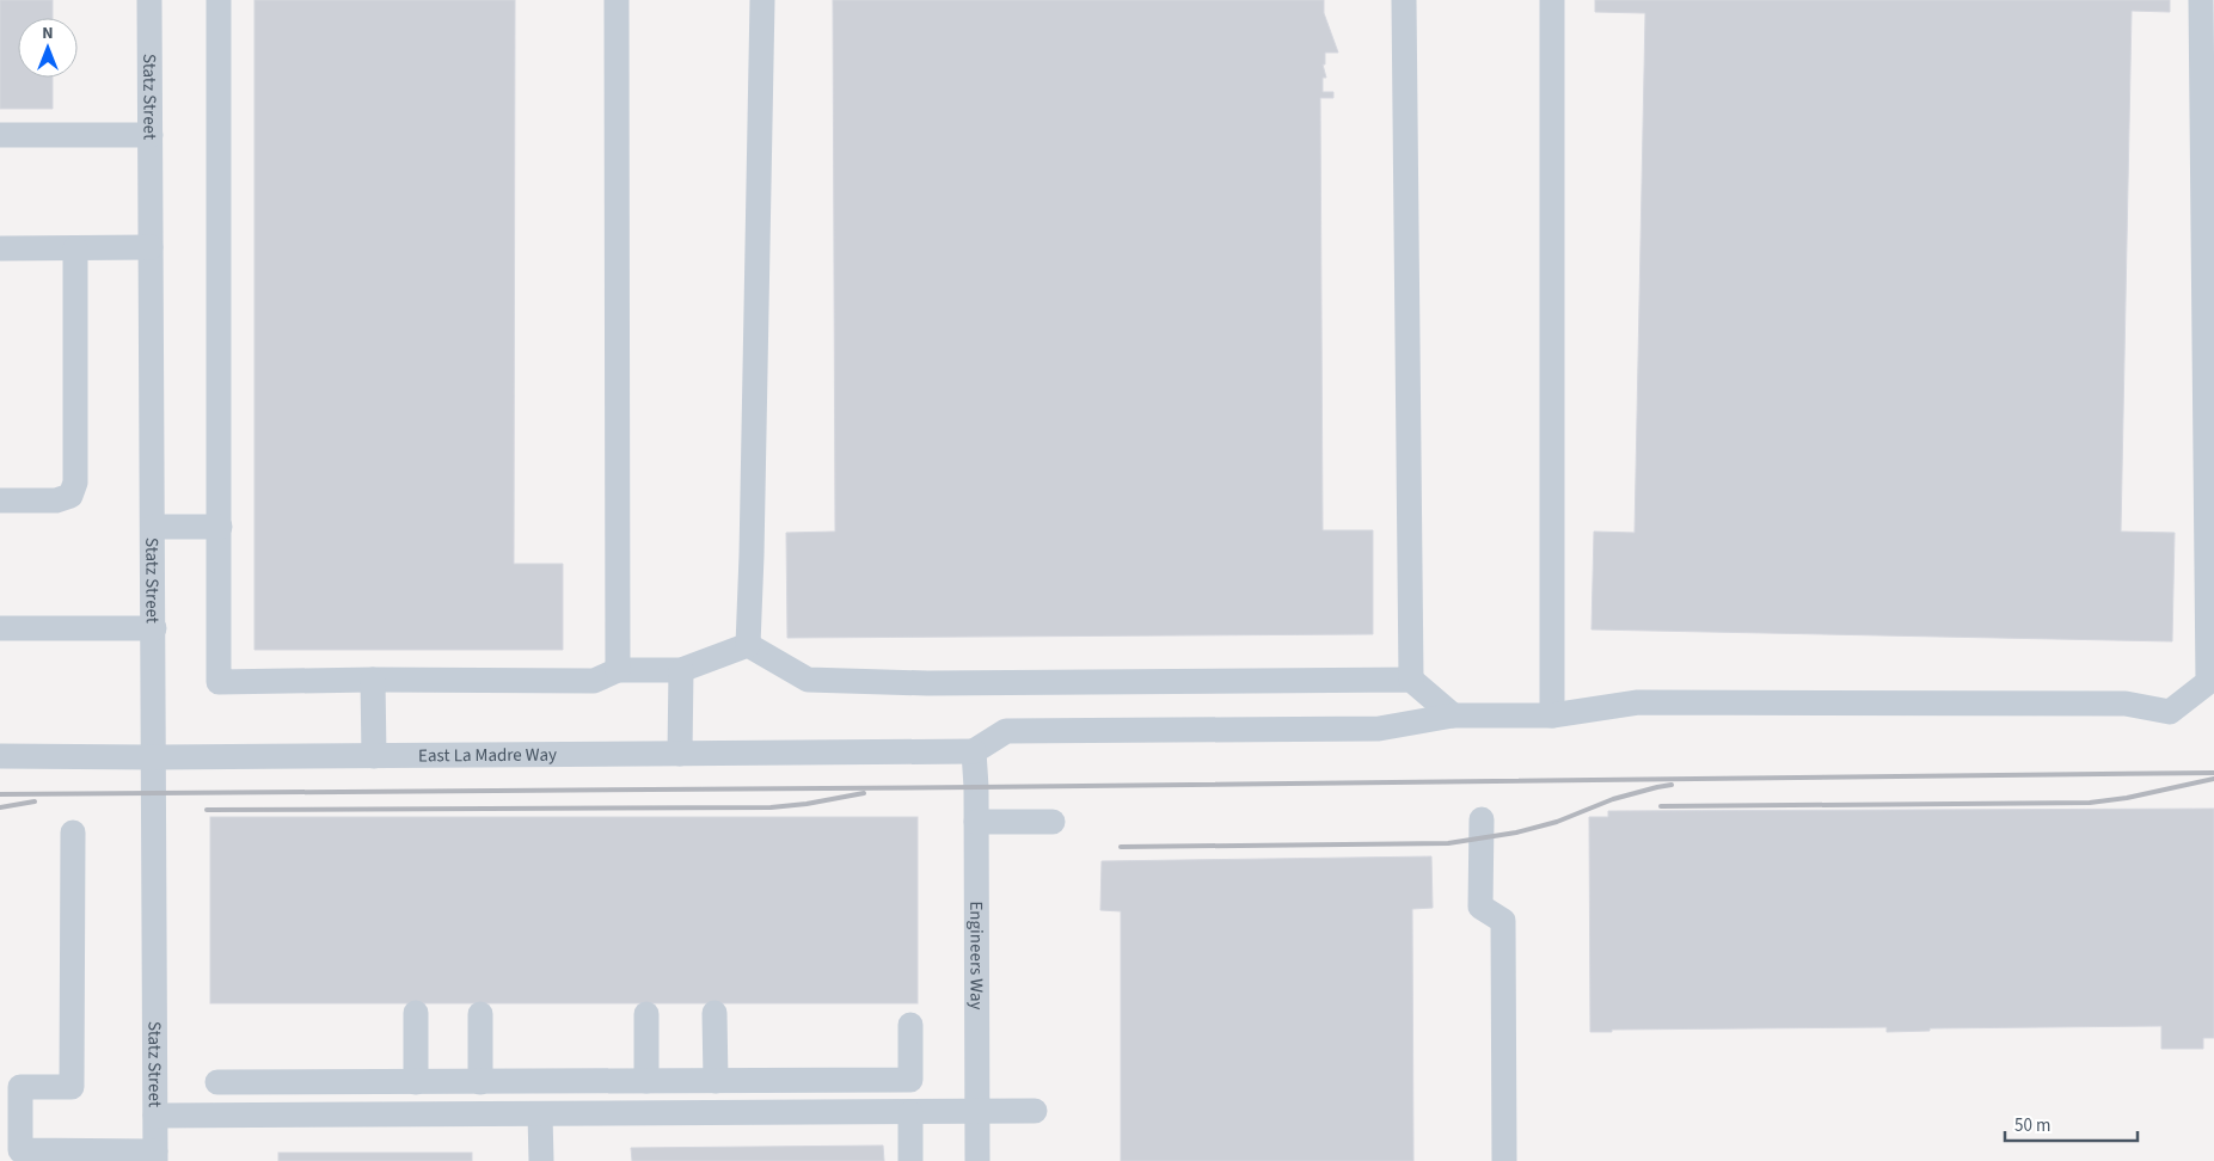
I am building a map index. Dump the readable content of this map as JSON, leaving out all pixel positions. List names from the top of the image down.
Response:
{
  "streets": {
    "street": ["Statz Street", "East La Madre Way", "Engineers Way"]
  },
  "crossings": [
    ["Statz Street", "East La Madre Way"],
    ["East La Madre Way", "Engineers Way"]
  ],
  "scale_bar": "50 m",
  "north": "top"
}
